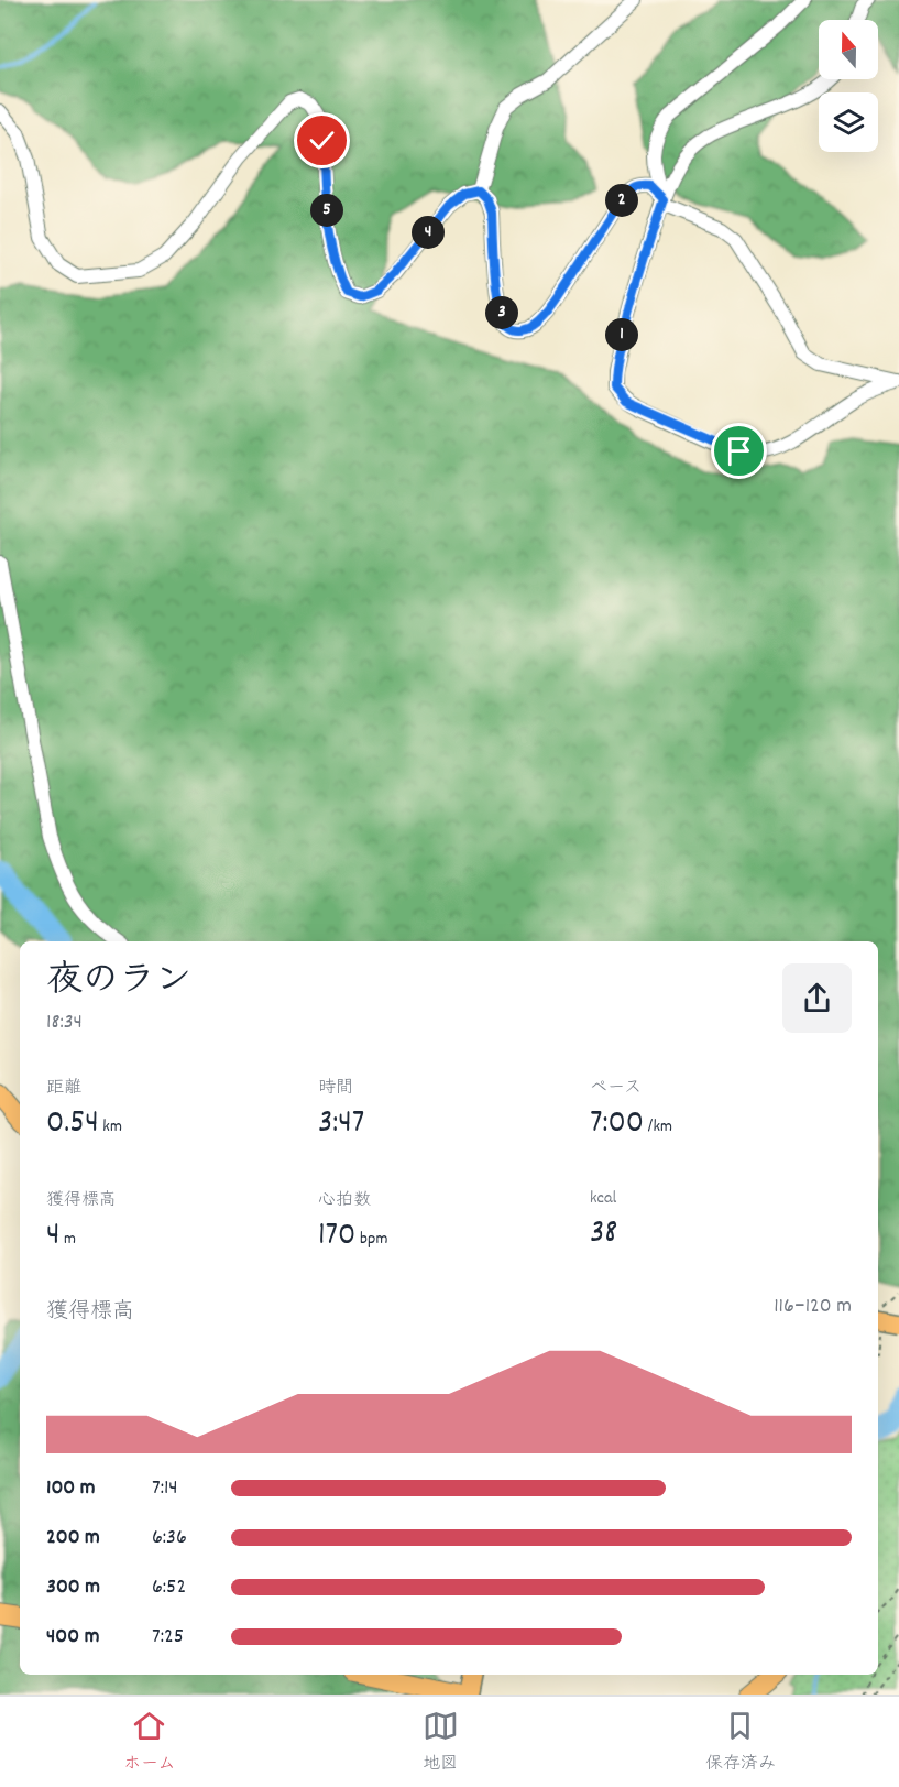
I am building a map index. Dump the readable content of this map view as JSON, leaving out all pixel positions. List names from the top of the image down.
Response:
{
  "north": "top",
  "page": {
    "pins": [
      "2",
      "5",
      "4",
      "3",
      "1"
    ],
    "heading": ["夜のラン", "18:34"],
    "stats": [
      ["距離", "0.54 km"],
      ["時間", "3:47"],
      ["ペース", "7:00 /km"],
      ["獲得標高", "4 m"],
      ["心拍数", "170 bpm"],
      ["kcal", "38"]
    ],
    "chart": ["獲得標高", "116–120 m"],
    "list": [
      {
        "name": "100 m",
        "note": "7:14"
      },
      {
        "name": "200 m",
        "note": "6:36"
      },
      {
        "name": "300 m",
        "note": "6:52"
      },
      {
        "name": "400 m",
        "note": "7:25"
      }
    ],
    "tabs": ["ホーム", "地図", "保存済み"]
  }
}
